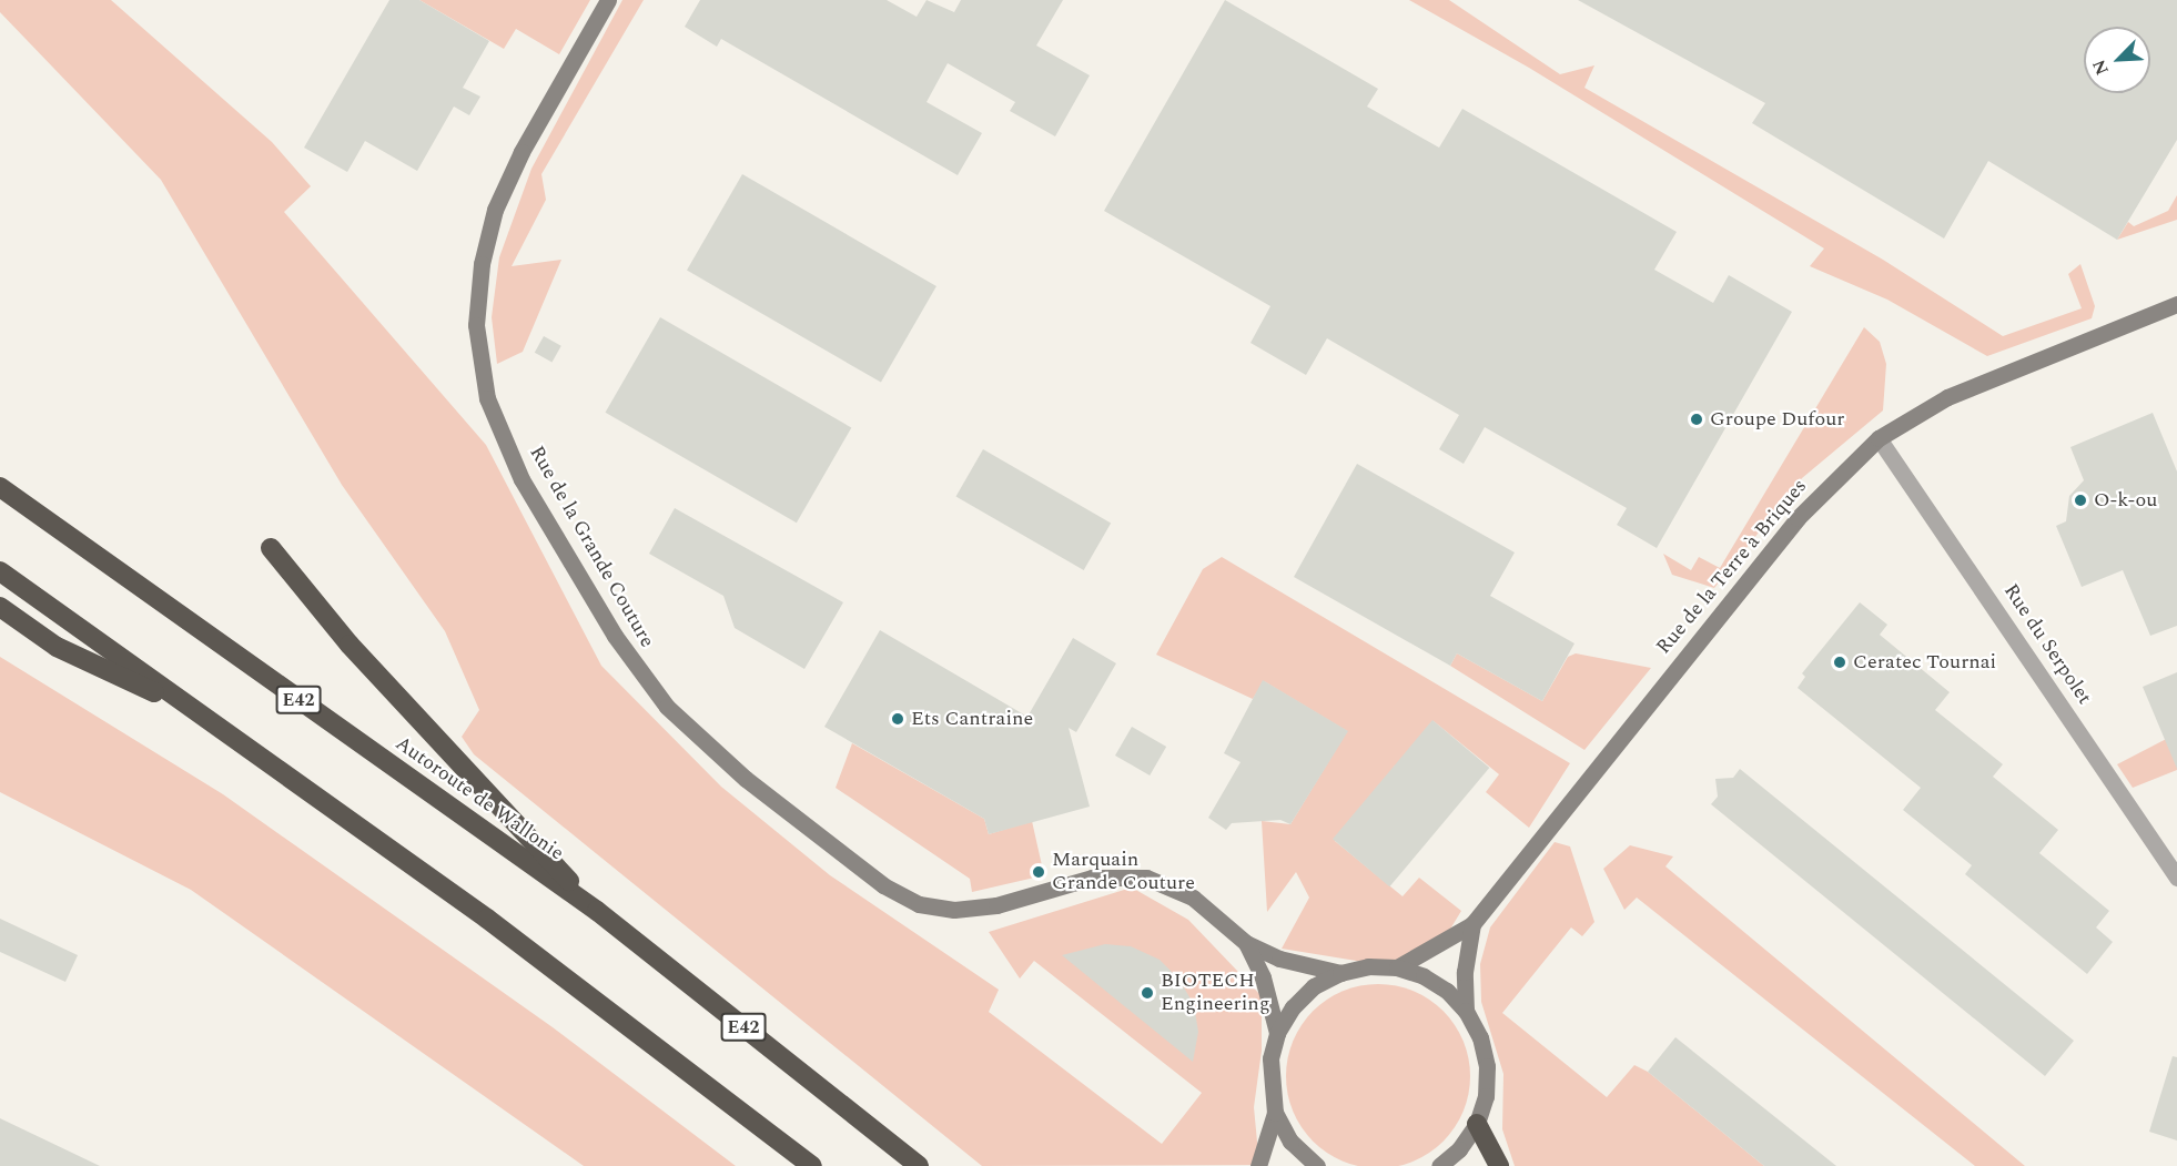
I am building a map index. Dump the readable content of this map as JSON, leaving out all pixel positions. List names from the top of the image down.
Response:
{
  "streets": {
    "highway": ["E42", "Autoroute de Wallonie"],
    "main road": ["Rue de la Grande Couture", "Rue de la Terre à Briques"],
    "street": ["Rue du Serpolet"]
  },
  "crossings": [
    ["Rue de la Terre à Briques", "Rue du Serpolet"]
  ],
  "places": [
    "Groupe Dufour",
    "O-k-ou",
    "Ceratec Tournai",
    "Ets Cantraine",
    "Marquain Grande Couture",
    "BIOTECH Engineering"
  ],
  "north": "bottom left"
}
